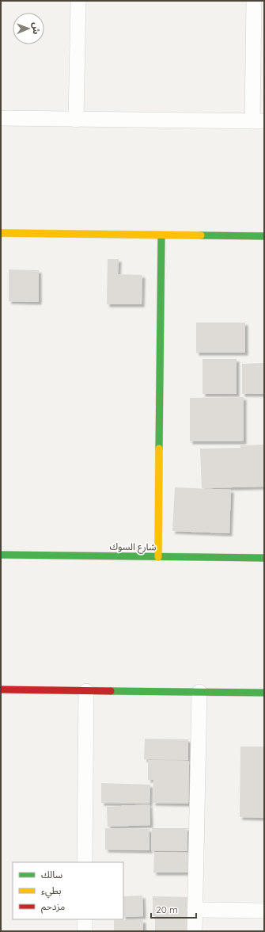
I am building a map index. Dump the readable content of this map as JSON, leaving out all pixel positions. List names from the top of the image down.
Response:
{
  "streets": {
    "street": ["شارع السوك"]
  },
  "legend": ["سالك", "بطيء", "مزدحم"],
  "scale_bar": "20 m",
  "north": "right"
}
